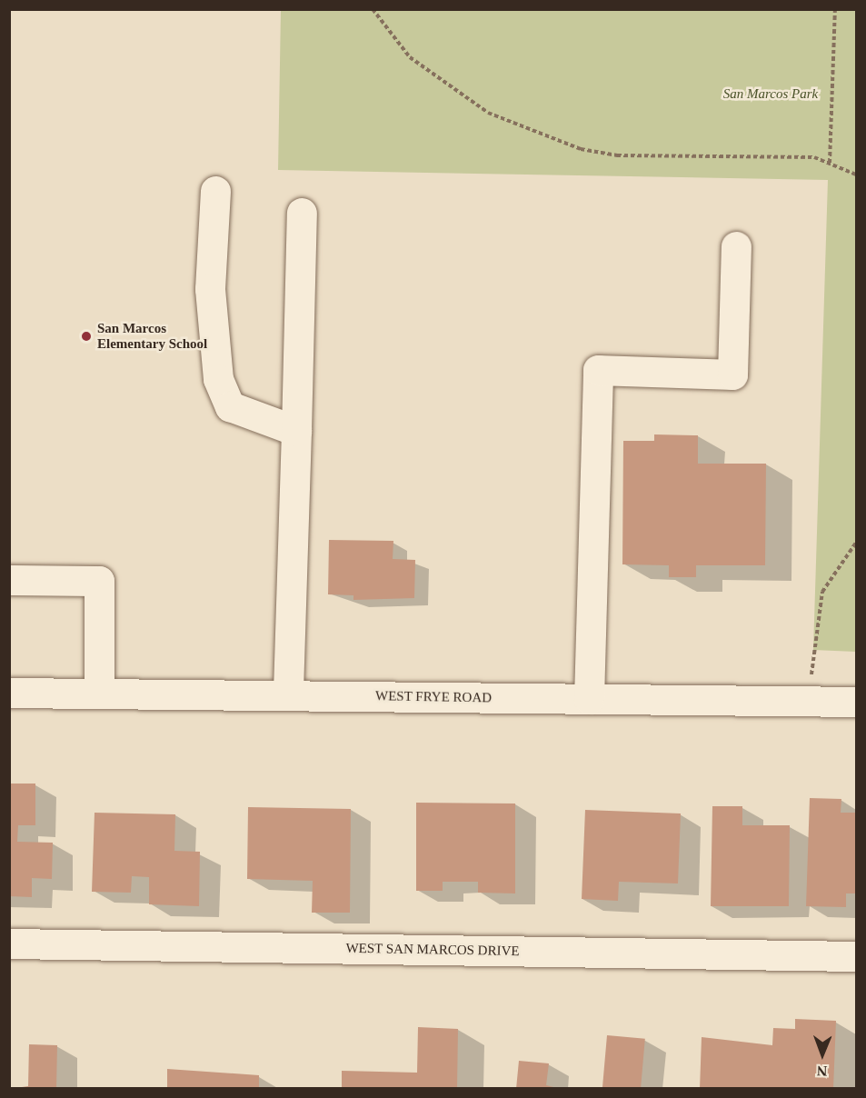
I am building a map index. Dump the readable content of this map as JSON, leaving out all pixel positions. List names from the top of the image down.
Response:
{
  "streets": {
    "street": ["WEST FRYE ROAD", "WEST SAN MARCOS DRIVE"]
  },
  "parks": ["San Marcos Park"],
  "places": ["San Marcos Elementary School"],
  "north": "bottom"
}
